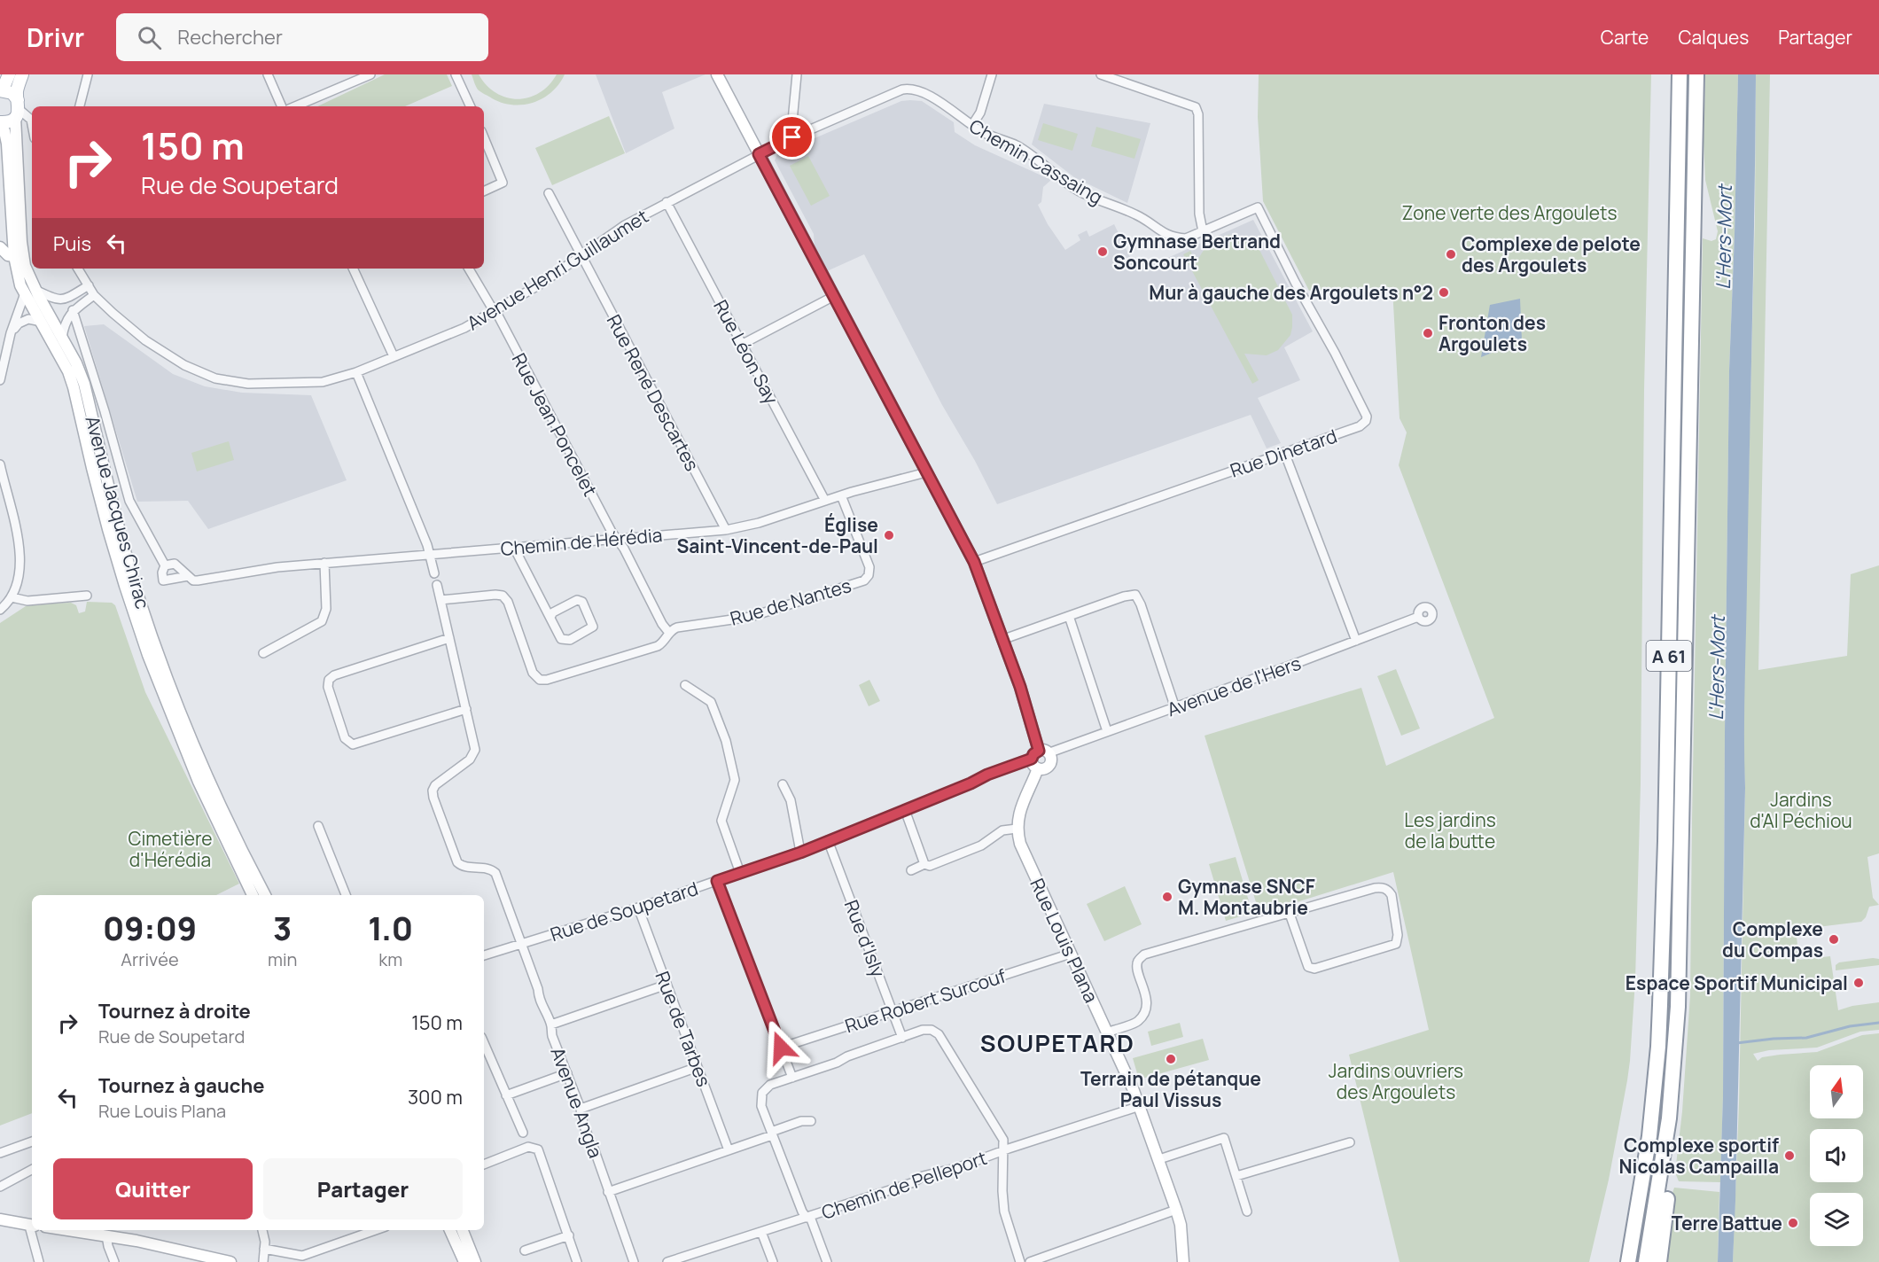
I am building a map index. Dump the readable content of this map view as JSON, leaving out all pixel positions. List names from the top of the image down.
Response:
{
  "streets": {
    "highway": ["A 61"],
    "main road": ["Avenue Jacques Chirac", "Rue Louis Plana"],
    "street": [
      "Chemin Cassaing",
      "Avenue Henri Guillaumet",
      "Rue Léon Say",
      "Rue René Descartes",
      "Rue Jean Poncelet",
      "Rue Dinetard",
      "Chemin de Hérédia",
      "Rue de Nantes",
      "Avenue de l'Hers",
      "Rue de Soupetard",
      "Rue d'Isly",
      "Rue Robert Surcouf",
      "Rue de Tarbes",
      "Avenue Angla",
      "Chemin de Pelleport"
    ]
  },
  "crossings": [
    ["Chemin Cassaing", "Avenue Henri Guillaumet"],
    ["Chemin Cassaing", "Rue Dinetard"],
    ["Avenue Henri Guillaumet", "Rue Léon Say"],
    ["Avenue Henri Guillaumet", "Rue René Descartes"],
    ["Avenue Henri Guillaumet", "Rue Jean Poncelet"],
    ["Rue Léon Say", "Chemin de Hérédia"],
    ["Rue René Descartes", "Chemin de Hérédia"],
    ["Rue Jean Poncelet", "Chemin de Hérédia"],
    ["Rue Jean Poncelet", "Rue de Nantes"],
    ["Chemin de Hérédia", "Rue de Nantes"],
    ["Avenue de l'Hers", "Rue de Soupetard"],
    ["Rue de Soupetard", "Rue d'Isly"],
    ["Rue de Soupetard", "Rue de Tarbes"],
    ["Rue de Soupetard", "Avenue Angla"],
    ["Rue d'Isly", "Rue Robert Surcouf"],
    ["Rue Louis Plana", "Rue Robert Surcouf"],
    ["Rue Louis Plana", "Chemin de Pelleport"]
  ],
  "districts": ["SOUPETARD"],
  "water": ["L'Hers-Mort"],
  "parks": [
    "Zone verte des Argoulets",
    "Jardins d'Al Péchiou",
    "Les jardins de la butte",
    "Cimetière d'Hérédia",
    "Jardins ouvriers des Argoulets"
  ],
  "places": [
    "Gymnase Bertrand Soncourt",
    "Complexe de pelote des Argoulets",
    "Mur à gauche des Argoulets n°2",
    "Fronton des Argoulets",
    "Église Saint-Vincent-de-Paul",
    "Gymnase SNCF M. Montaubrie",
    "Complexe du Compas",
    "Espace Sportif Municipal",
    "Terrain de pétanque Paul Vissus",
    "Complexe sportif Nicolas Campailla",
    "Terre Battue"
  ],
  "north": "top",
  "page": {
    "header": "Drivr",
    "search": "Rechercher",
    "nav": ["Carte", "Calques", "Partager"],
    "turn": ["150 m", "Rue de Soupetard"],
    "then": "Puis",
    "eta": [
      "09:09",
      "Arrivée",
      "3",
      "min",
      "1.0",
      "km"
    ],
    "list": [
      {
        "name": "Tournez à droite",
        "note": "Rue de Soupetard",
        "value": "150 m"
      },
      {
        "name": "Tournez à gauche",
        "note": "Rue Louis Plana",
        "value": "300 m"
      }
    ],
    "buttons": ["Quitter", "Partager"]
  }
}
